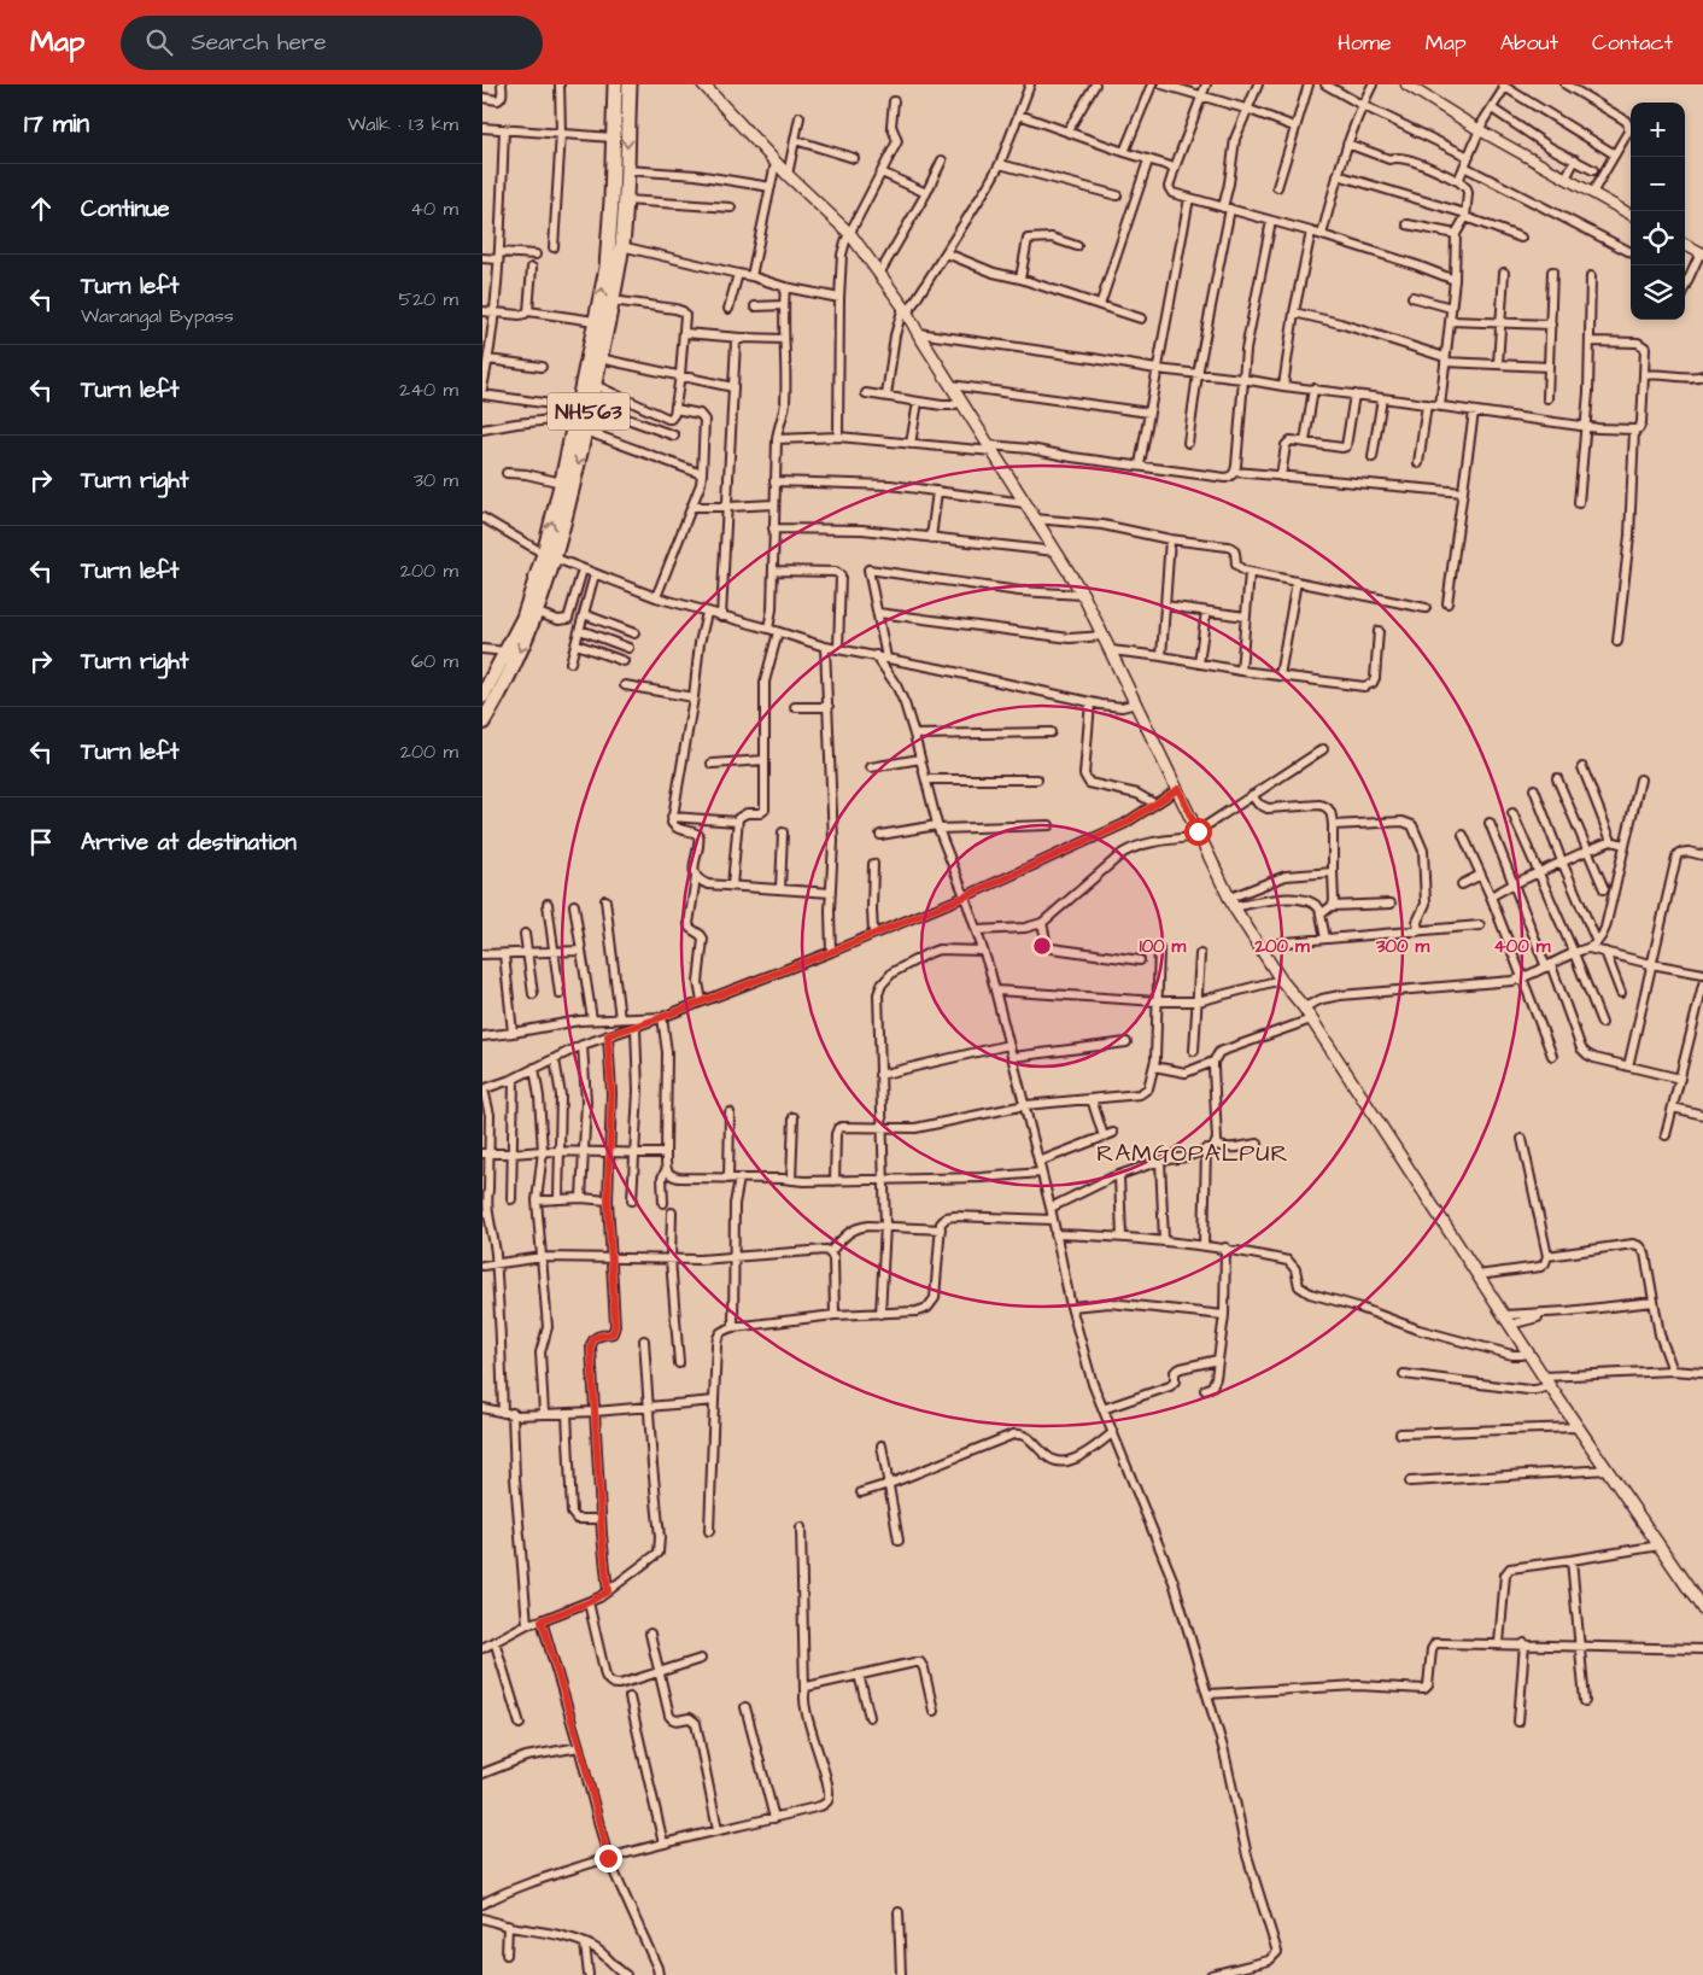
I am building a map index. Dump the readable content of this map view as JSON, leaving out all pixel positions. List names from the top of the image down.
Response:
{
  "streets": {
    "highway": ["NH563"]
  },
  "districts": ["RAMGOPALPUR"],
  "page": {
    "header": "Map",
    "search": "Search here",
    "nav": [
      "Home",
      "Map",
      "About",
      "Contact"
    ],
    "heading": ["17 min", "Walk · 1.3 km"],
    "map_buttons": ["+", "−"],
    "list": [
      ["Continue", "40 m"],
      ["Turn left", "Warangal Bypass", "520 m"],
      ["Turn left", "240 m"],
      ["Turn right", "30 m"],
      ["Turn left", "200 m"],
      ["Turn right", "60 m"],
      ["Turn left", "200 m"],
      "Arrive at destination"
    ]
  },
  "rings": [
    "100 m",
    "200 m",
    "300 m",
    "400 m"
  ]
}
